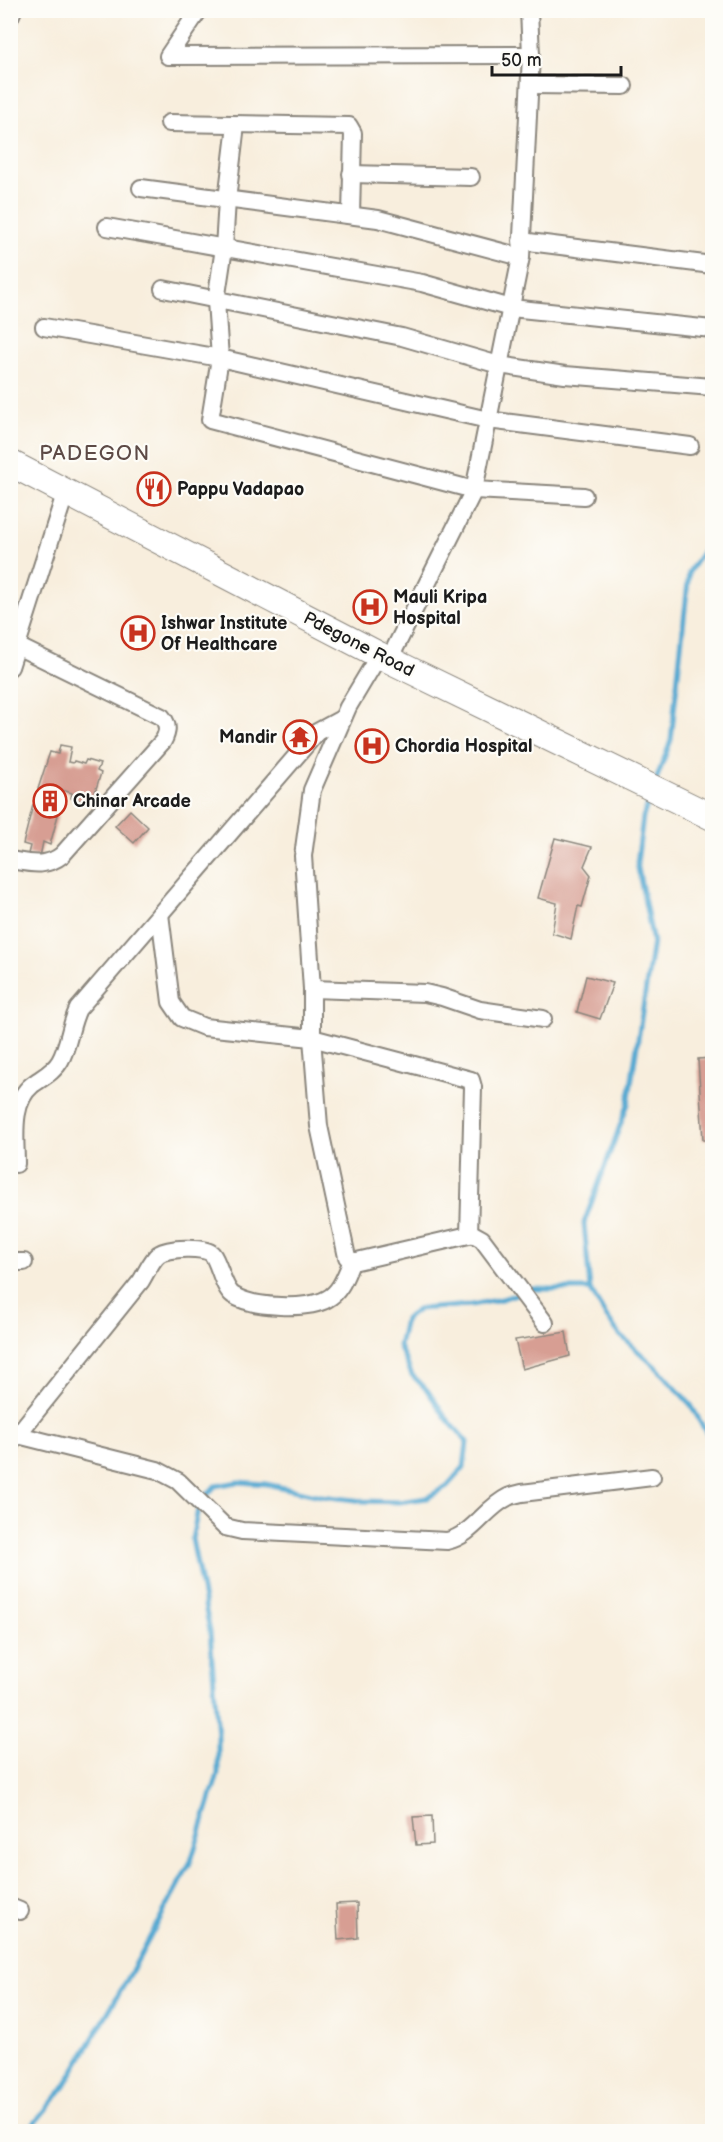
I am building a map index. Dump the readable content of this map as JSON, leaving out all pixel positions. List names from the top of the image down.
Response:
{
  "streets": {
    "highway": ["Pdegone Road"]
  },
  "districts": ["PADEGON"],
  "places": {
    "restaurant": ["Pappu Vadapao"],
    "hospital": ["Mauli Kripa Hospital", "Ishwar Institute Of Healthcare", "Chordia Hospital"],
    "temple": ["Mandir"],
    "building": ["Chinar Arcade"]
  },
  "scale_bar": "50 m"
}
